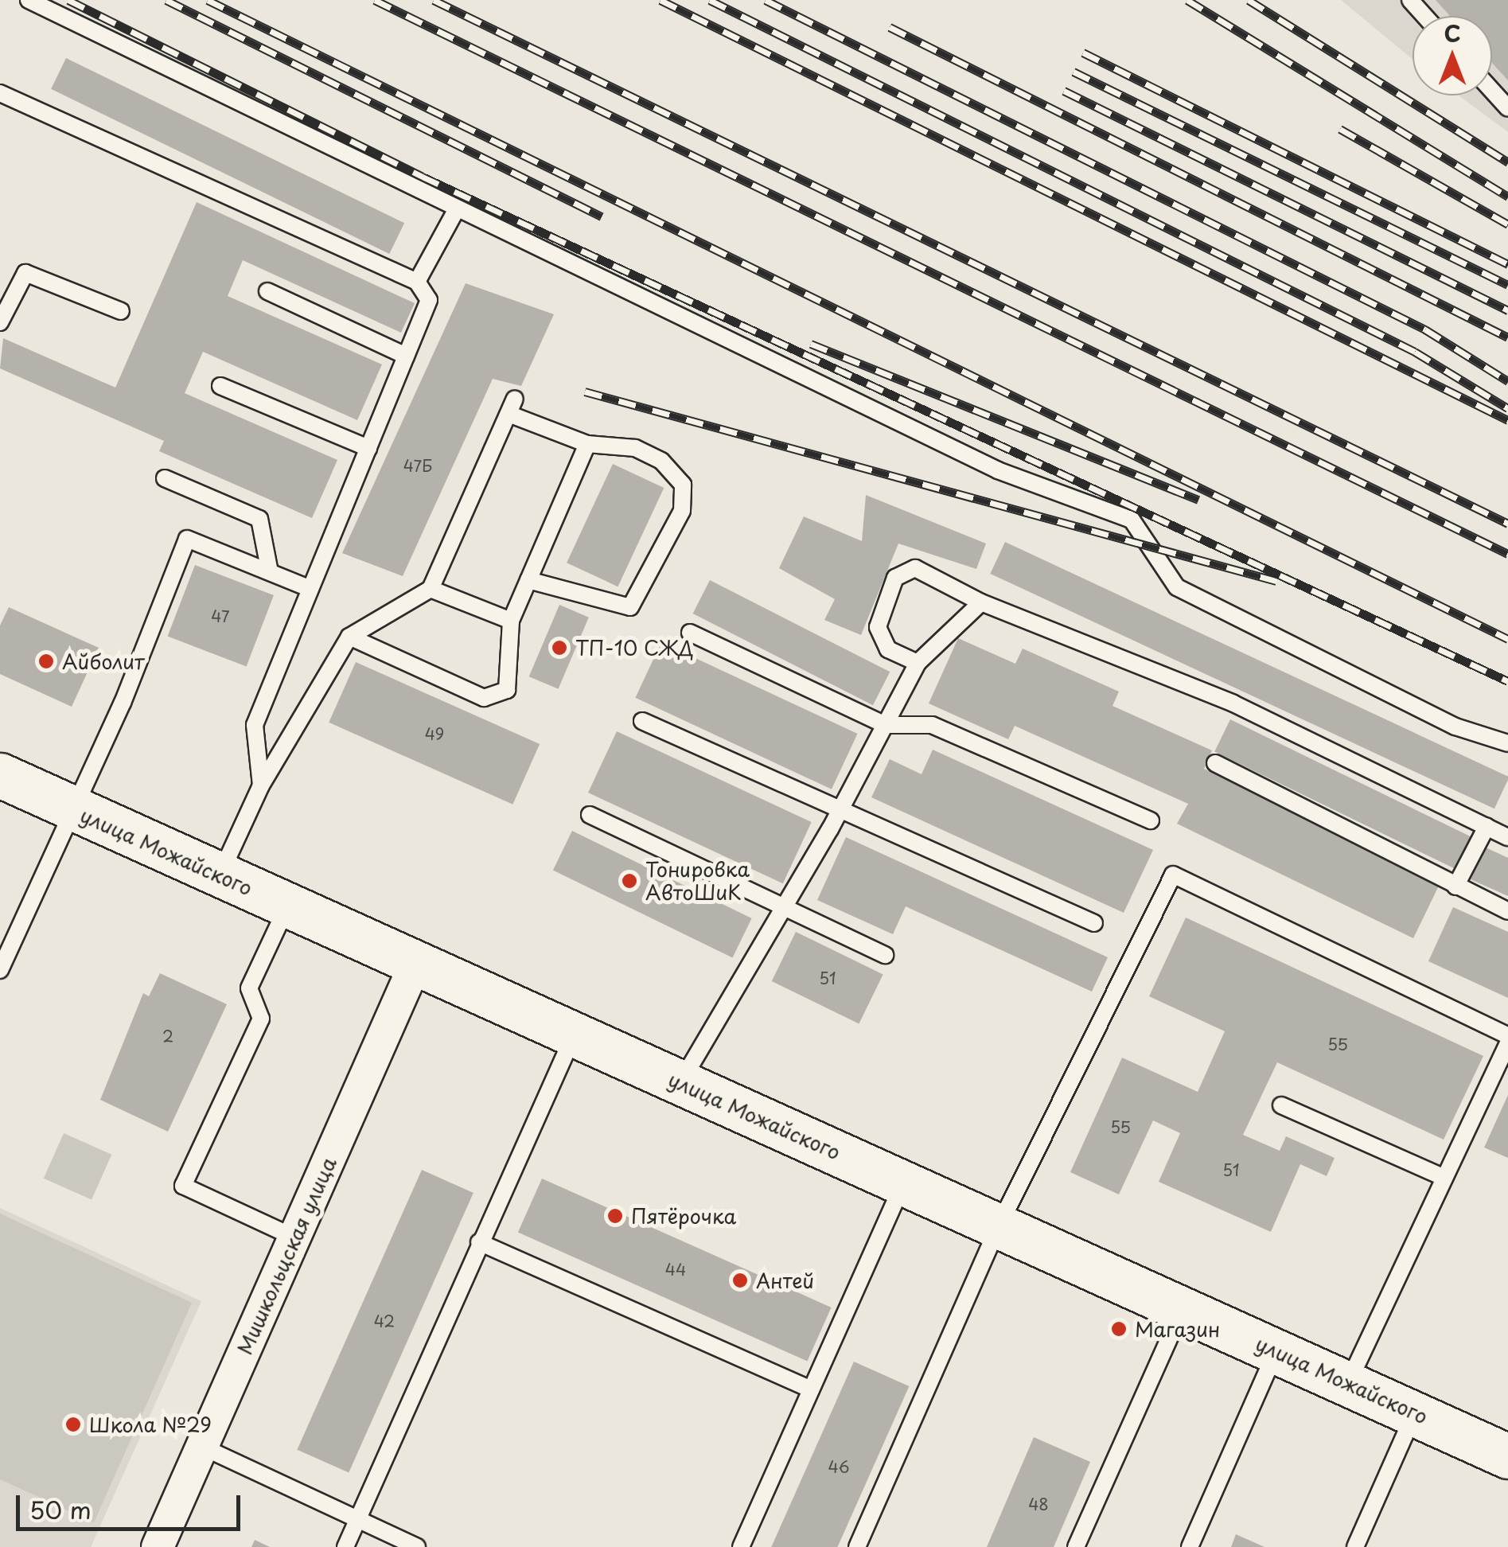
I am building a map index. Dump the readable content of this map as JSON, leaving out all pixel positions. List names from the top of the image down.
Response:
{
  "streets": {
    "main road": ["улица Можайского"],
    "street": ["Мишкольцская улица"]
  },
  "crossings": [
    ["улица Можайского", "Мишкольцская улица"]
  ],
  "places": [
    "ТП-10 СЖД",
    "Айболит",
    "Тонировка АвтоШиК",
    "Пятёрочка",
    "Антей",
    "Магазин",
    "Школа №29"
  ],
  "house_numbers": [
    "47Б",
    "47",
    "49",
    "51",
    "2",
    "55",
    "55",
    "51",
    "44",
    "42",
    "46",
    "48"
  ],
  "scale_bar": "50 m",
  "north": "top"
}
